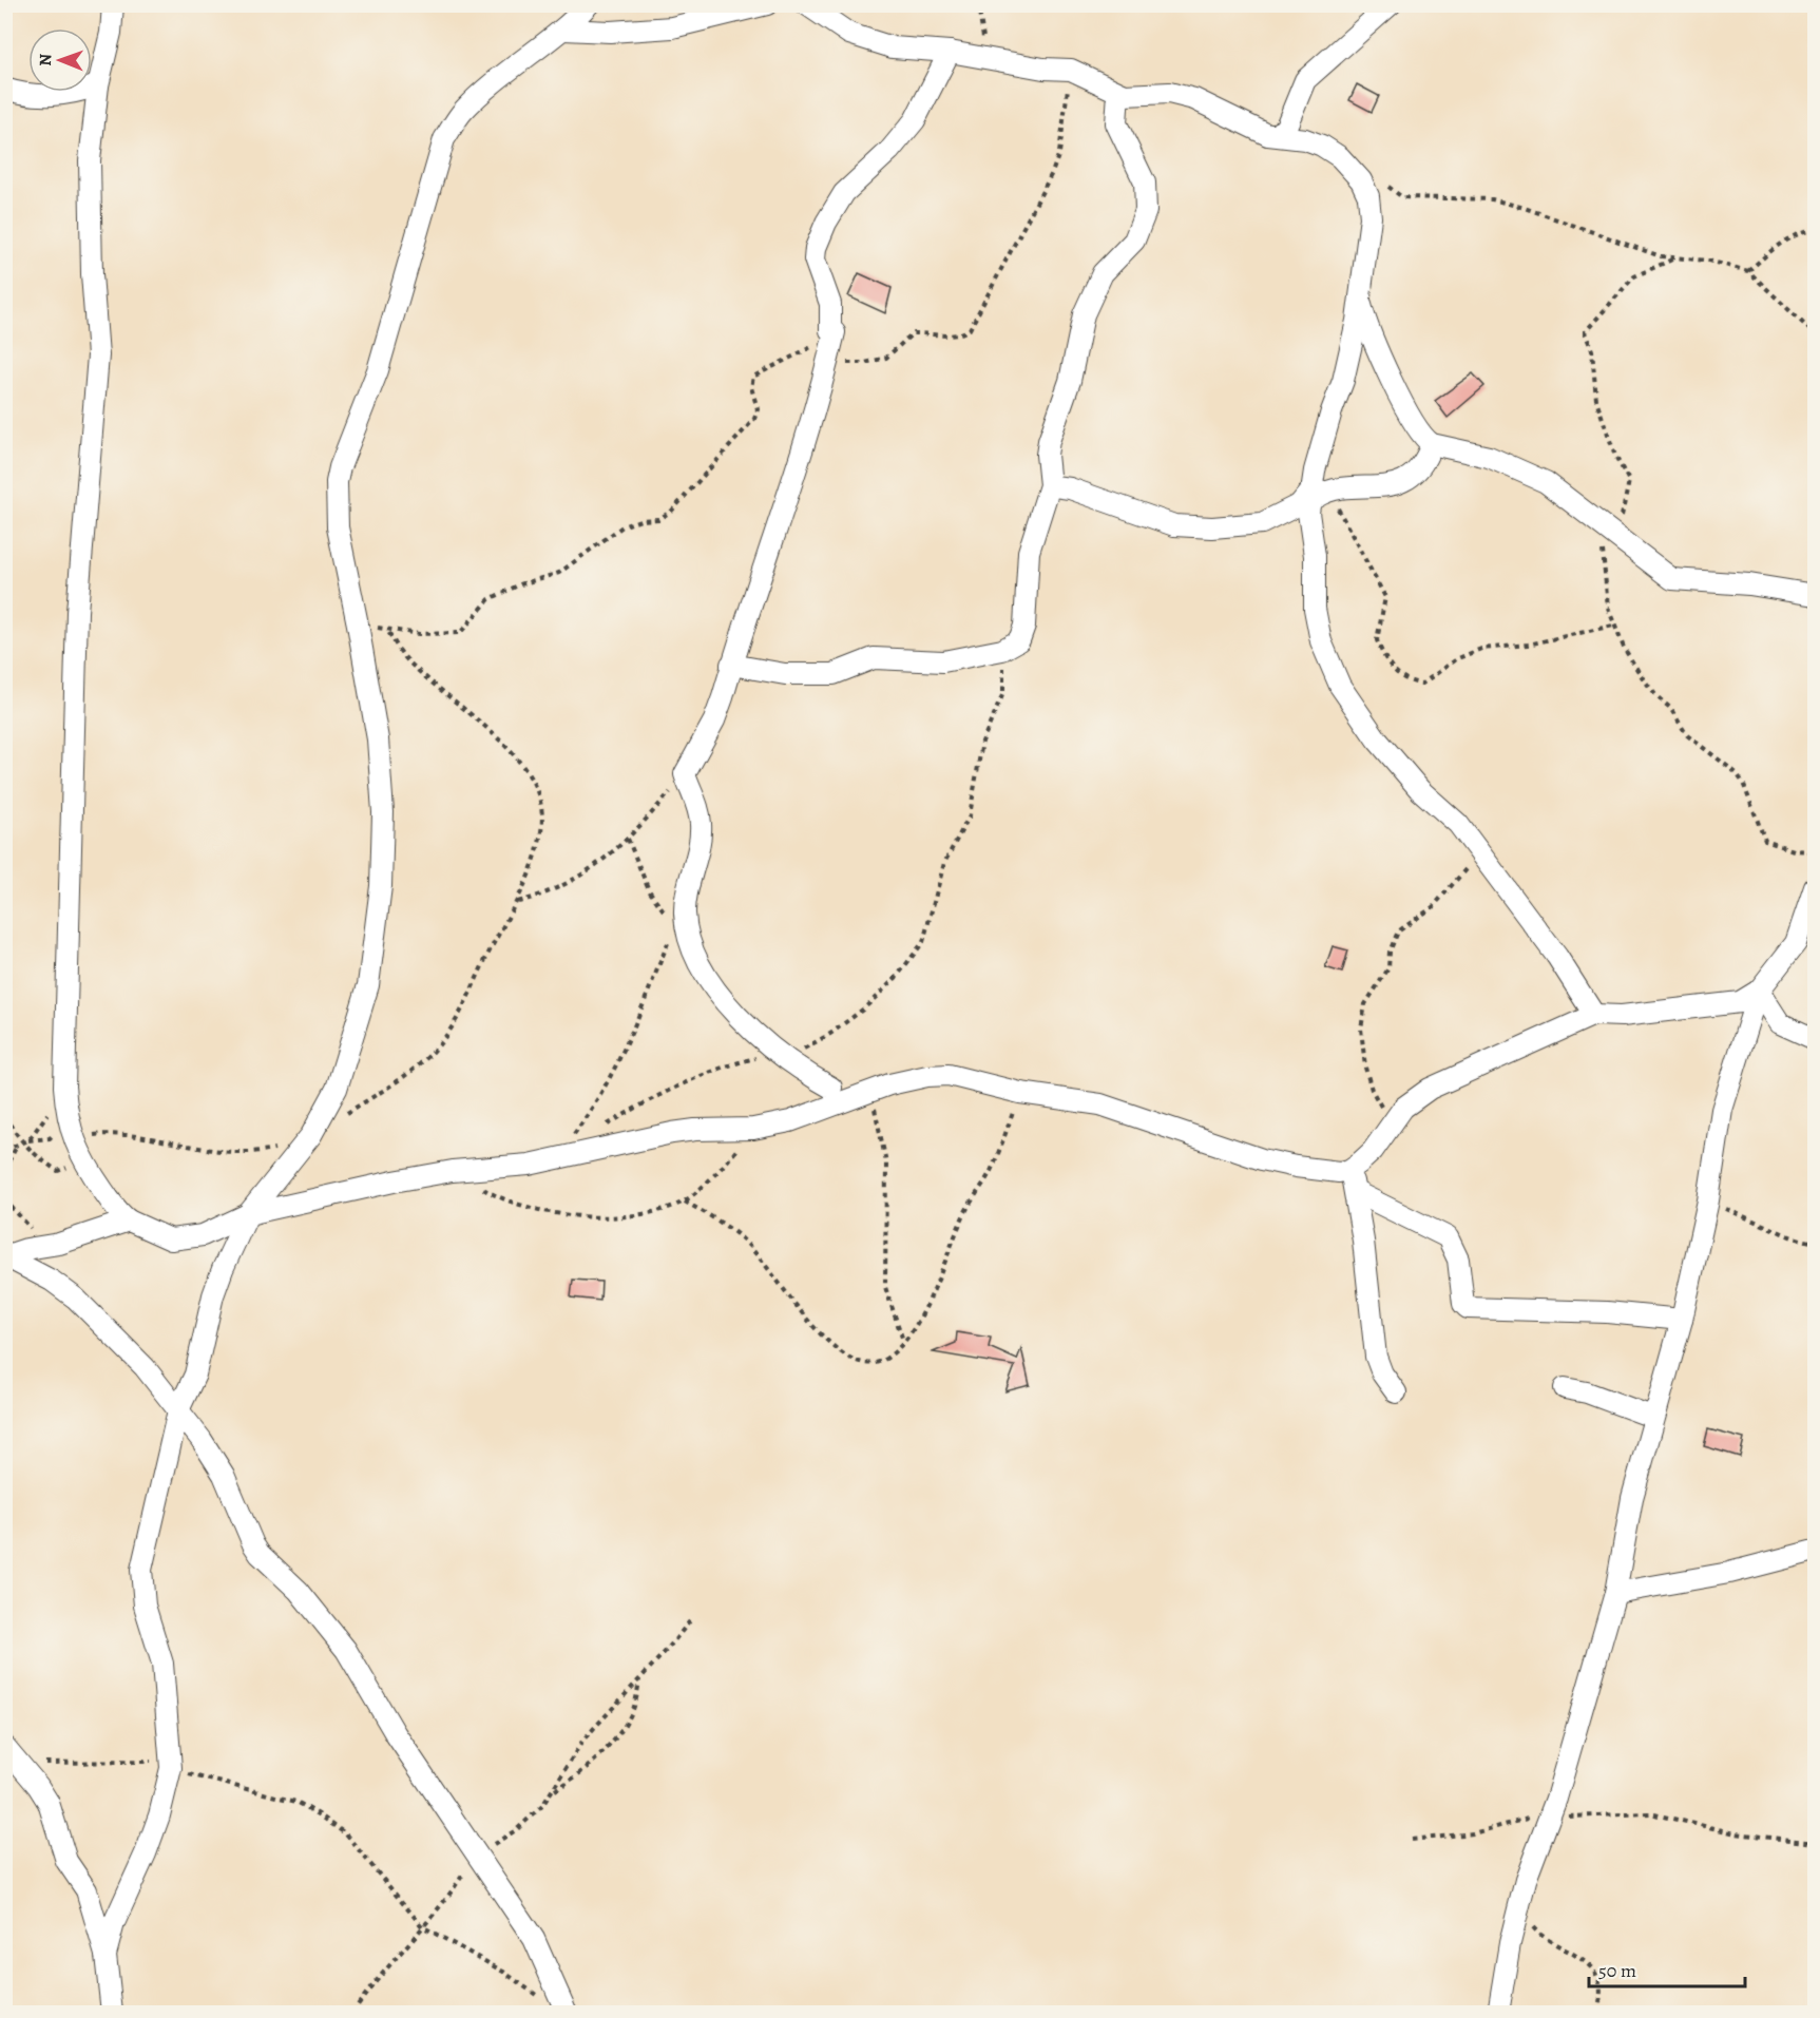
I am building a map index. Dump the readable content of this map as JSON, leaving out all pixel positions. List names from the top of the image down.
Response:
{
  "scale_bar": "50 m",
  "north": "left"
}
